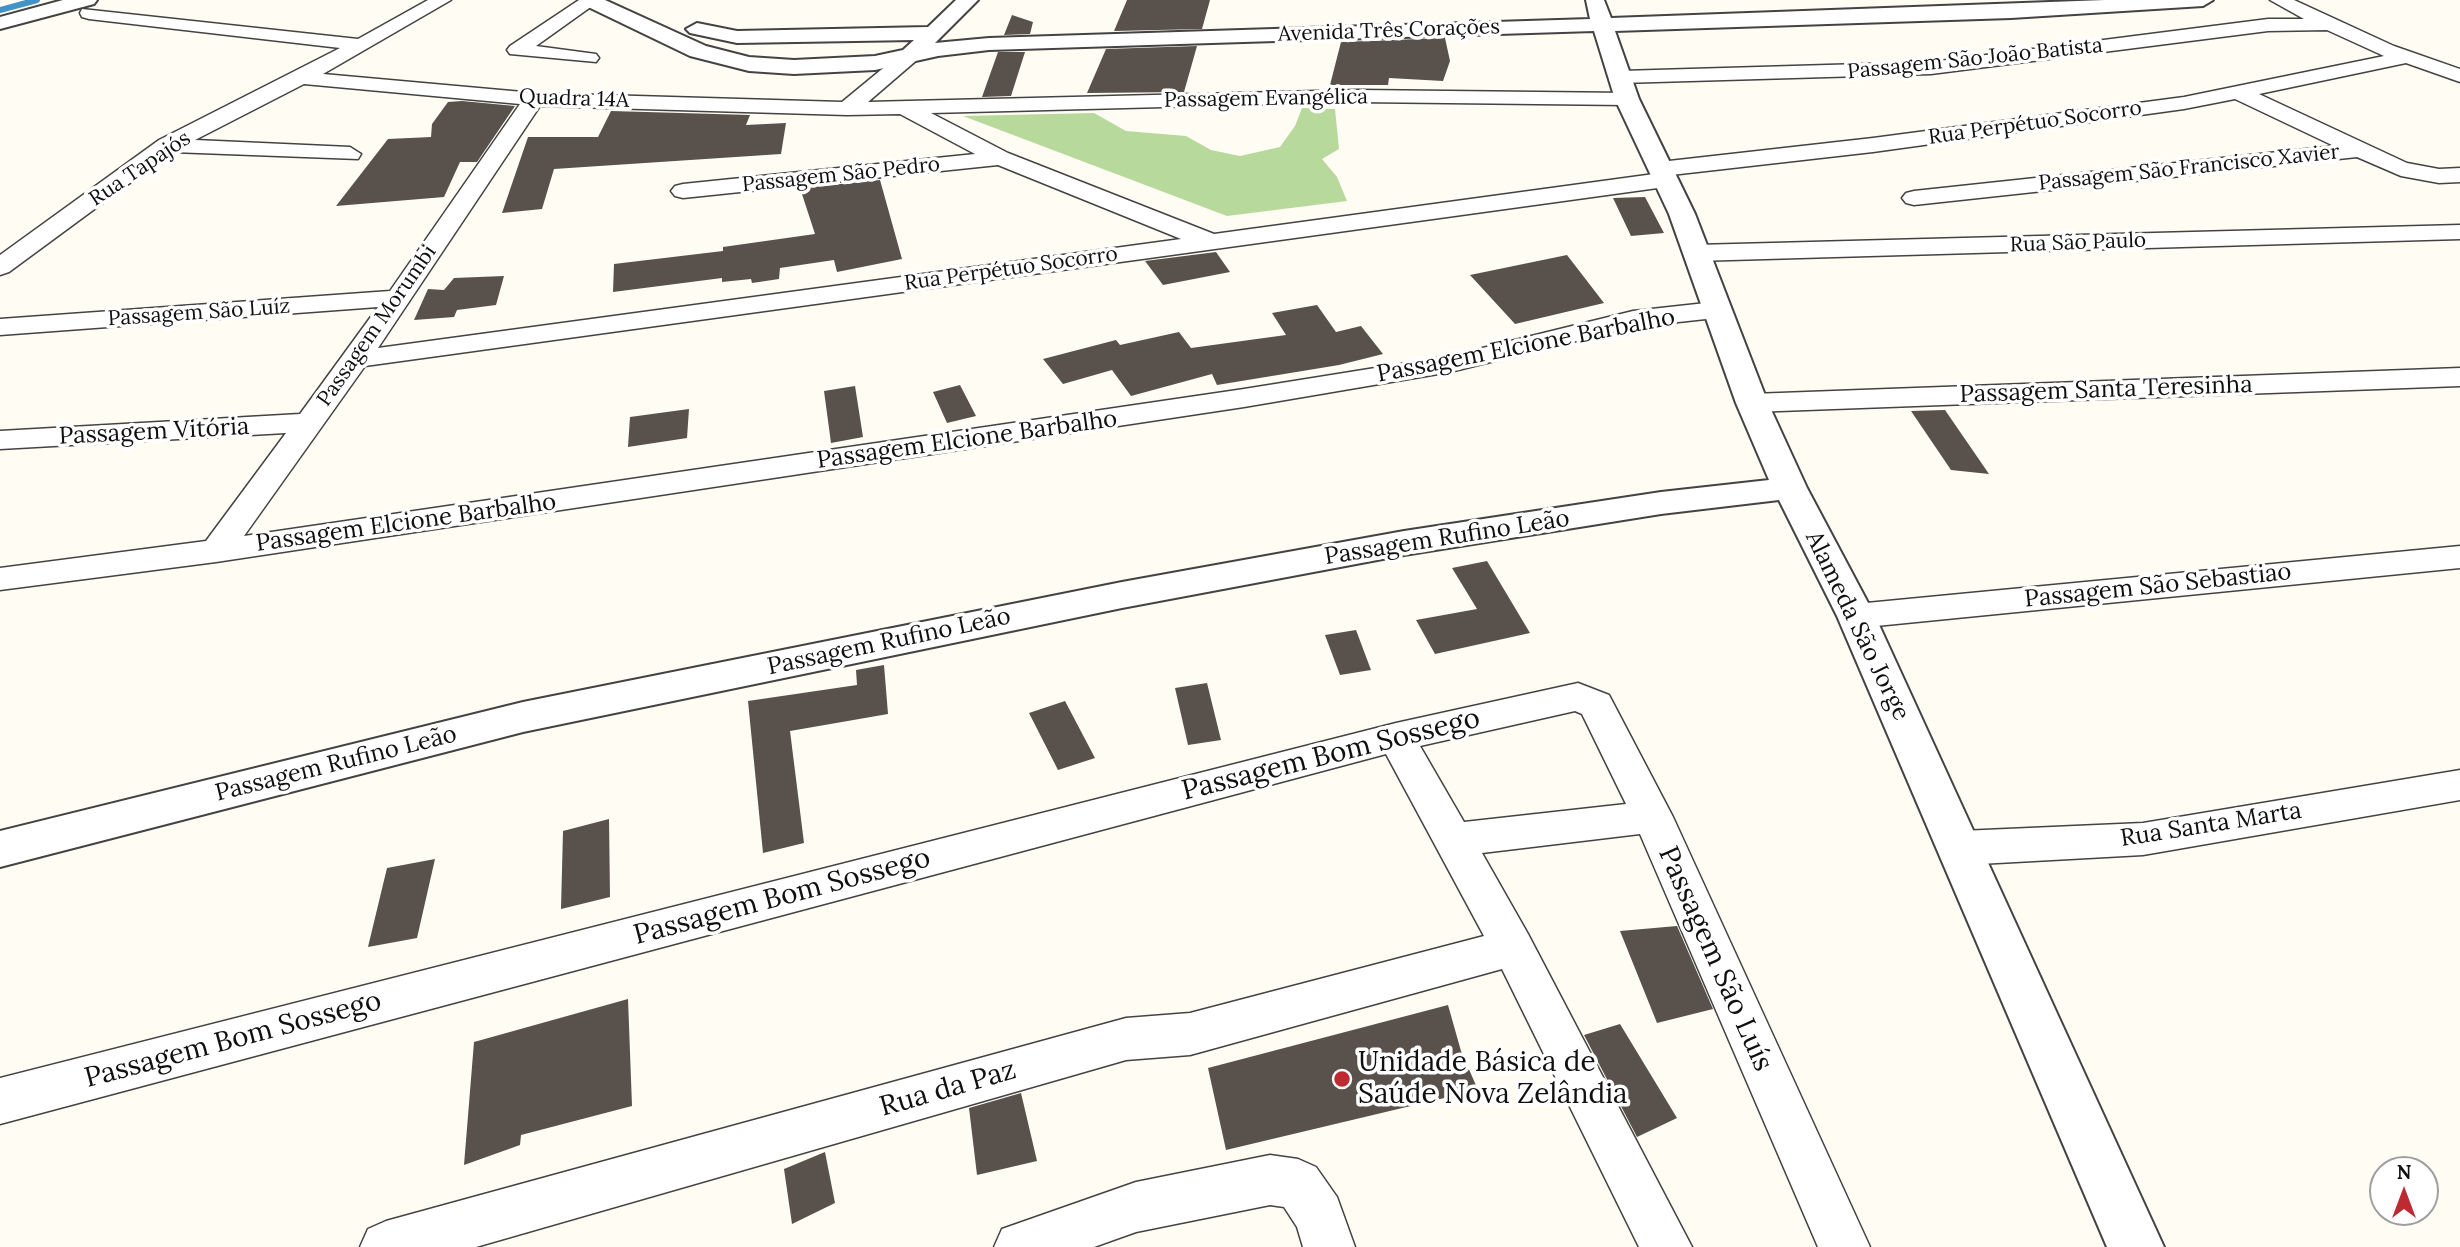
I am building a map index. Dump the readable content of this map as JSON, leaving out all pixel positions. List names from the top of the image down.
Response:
{
  "streets": {
    "street": [
      "Avenida Três Corações",
      "Passagem São João Batista",
      "Quadra 14A",
      "Passagem Evangélica",
      "Rua Perpétuo Socorro",
      "Passagem São Francisco Xavier",
      "Rua Tapajós",
      "Passagem São Pedro",
      "Rua São Paulo",
      "Passagem São Luíz",
      "Passagem Morumbi",
      "Passagem Elcione Barbalho",
      "Passagem Santa Teresinha",
      "Passagem Vitória",
      "Passagem Rufino Leão",
      "Passagem São Sebastiao",
      "Alameda São Jorge",
      "Passagem Bom Sossego",
      "Rua Santa Marta",
      "Passagem São Luís",
      "Rua da Paz"
    ]
  },
  "crossings": [
    ["Avenida Três Corações", "Alameda São Jorge"],
    ["Passagem São João Batista", "Passagem Evangélica"],
    ["Passagem São João Batista", "Alameda São Jorge"],
    ["Quadra 14A", "Passagem Evangélica"],
    ["Quadra 14A", "Rua Tapajós"],
    ["Quadra 14A", "Passagem Morumbi"],
    ["Passagem Evangélica", "Rua Perpétuo Socorro"],
    ["Passagem Evangélica", "Passagem São Pedro"],
    ["Passagem Evangélica", "Alameda São Jorge"],
    ["Rua Perpétuo Socorro", "Passagem Morumbi"],
    ["Rua Perpétuo Socorro", "Alameda São Jorge"],
    ["Rua São Paulo", "Alameda São Jorge"],
    ["Passagem São Luíz", "Passagem Morumbi"],
    ["Passagem Morumbi", "Passagem Elcione Barbalho"],
    ["Passagem Morumbi", "Passagem Vitória"],
    ["Passagem Elcione Barbalho", "Alameda São Jorge"],
    ["Passagem Santa Teresinha", "Alameda São Jorge"],
    ["Passagem Rufino Leão", "Alameda São Jorge"],
    ["Passagem São Sebastiao", "Alameda São Jorge"],
    ["Alameda São Jorge", "Rua Santa Marta"],
    ["Passagem Bom Sossego", "Passagem São Luís"]
  ],
  "places": ["Unidade Básica de Saúde Nova Zelândia"],
  "north": "top"
}
